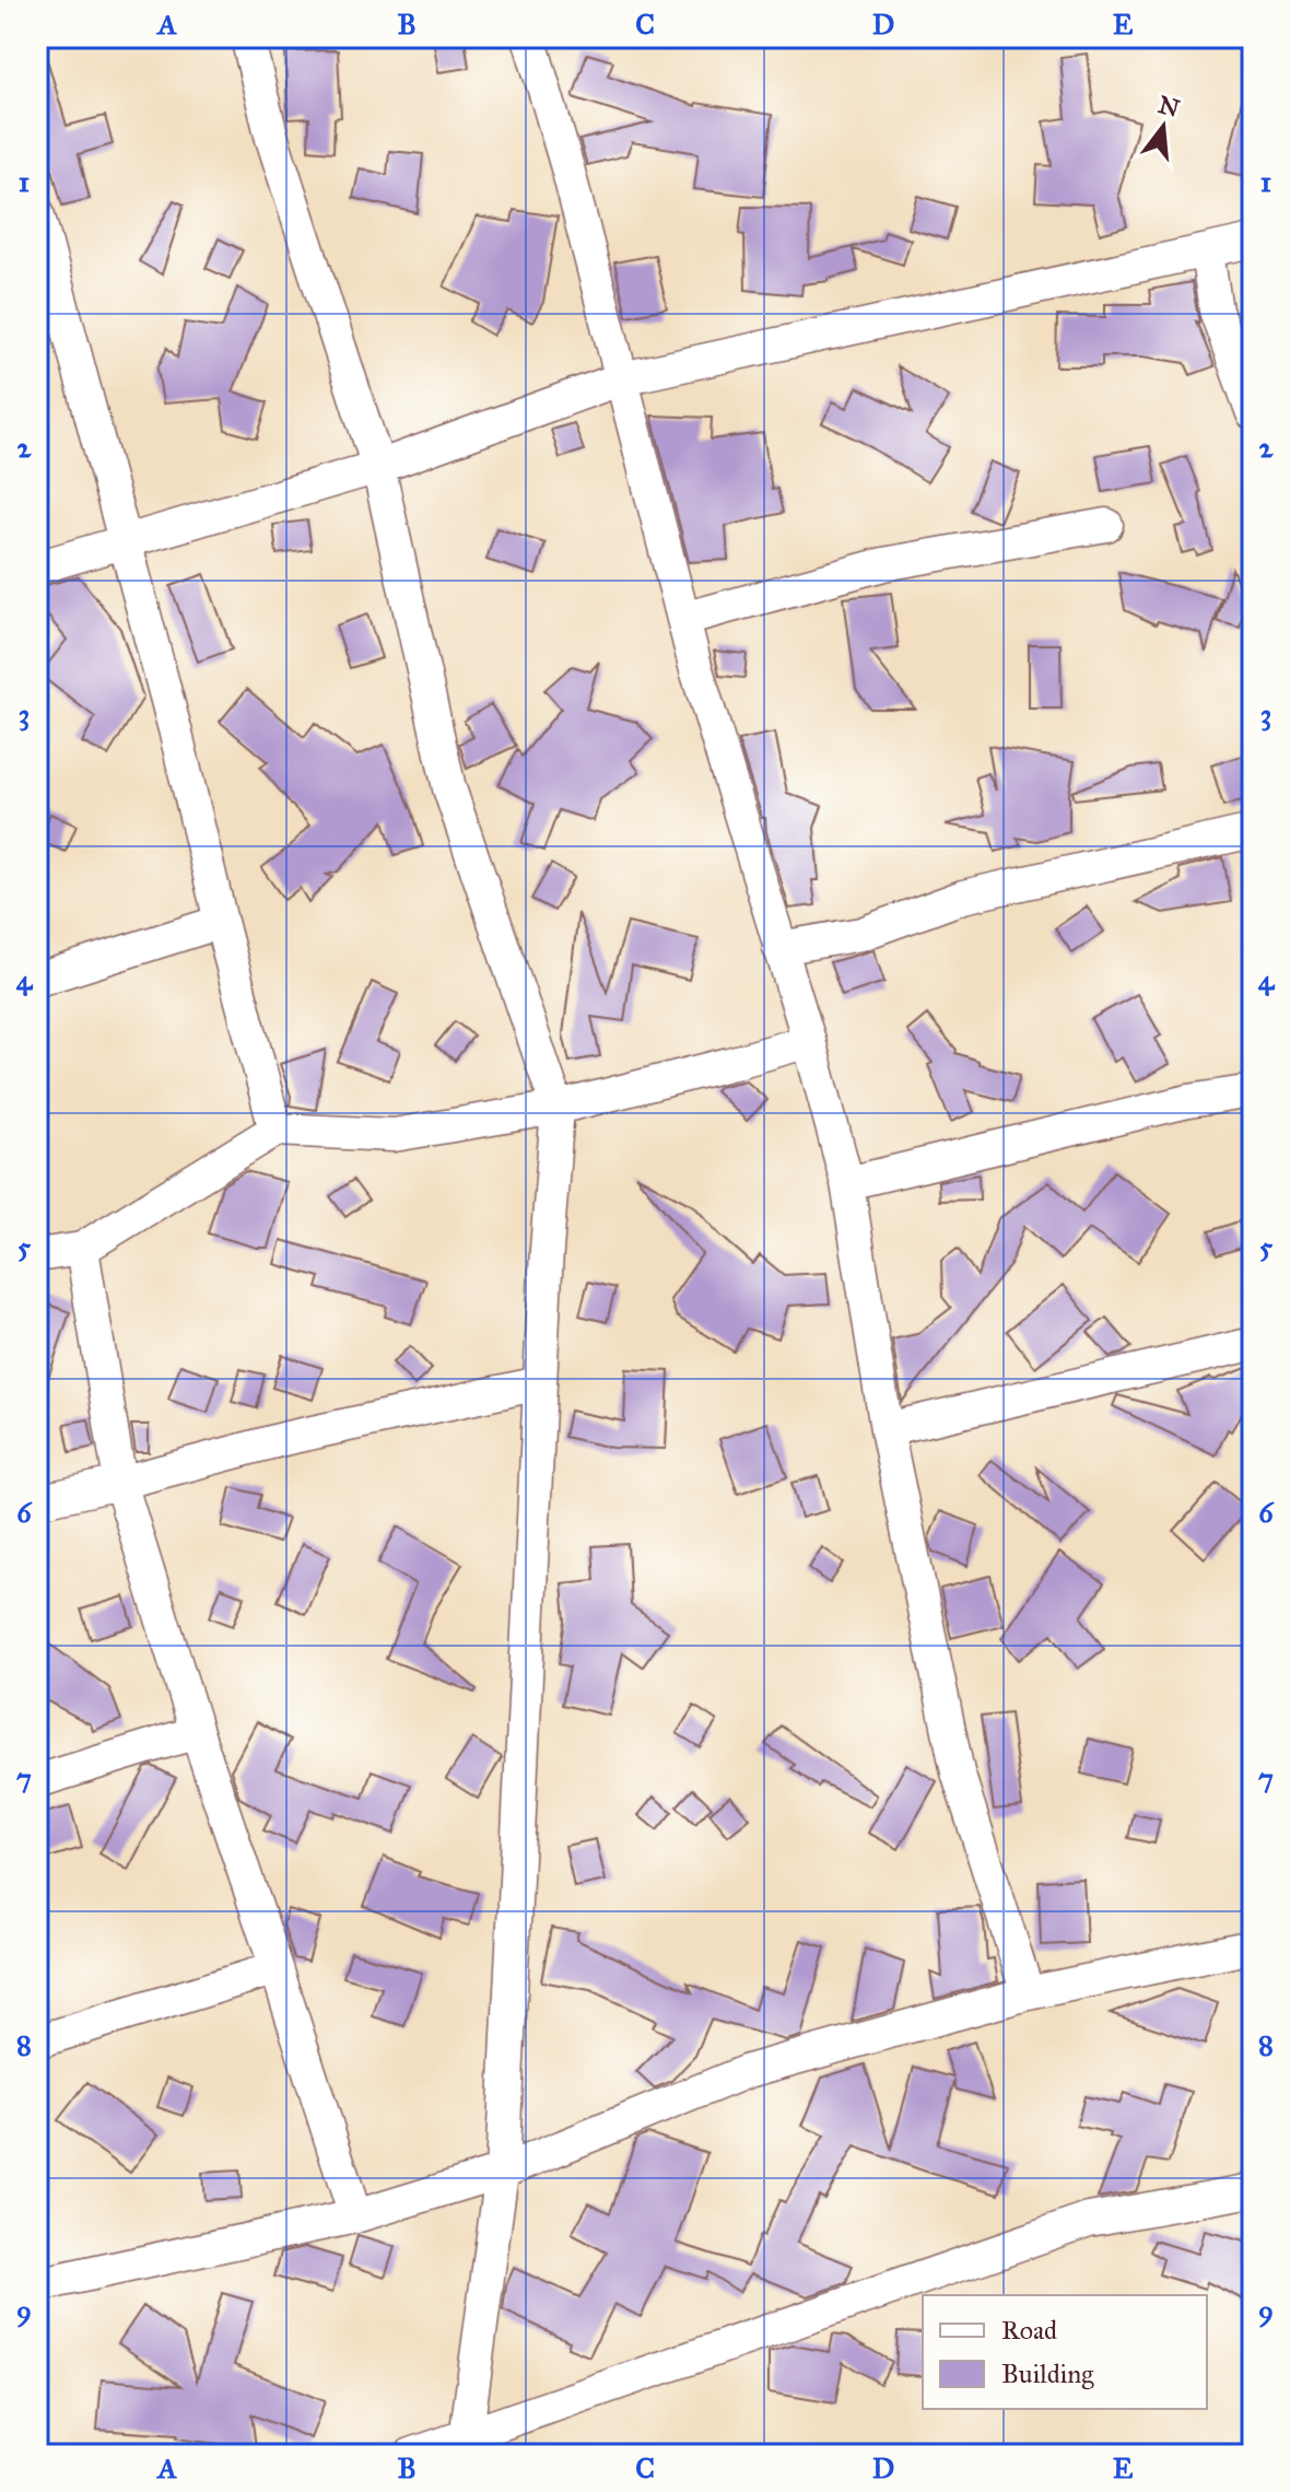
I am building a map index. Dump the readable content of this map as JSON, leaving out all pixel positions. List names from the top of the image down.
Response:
{
  "legend": ["Road", "Building"],
  "north": "top",
  "grid": {
    "columns": [
      "A",
      "B",
      "C",
      "D",
      "E"
    ],
    "rows": [
      "1",
      "2",
      "3",
      "4",
      "5",
      "6",
      "7",
      "8",
      "9"
    ]
  }
}
